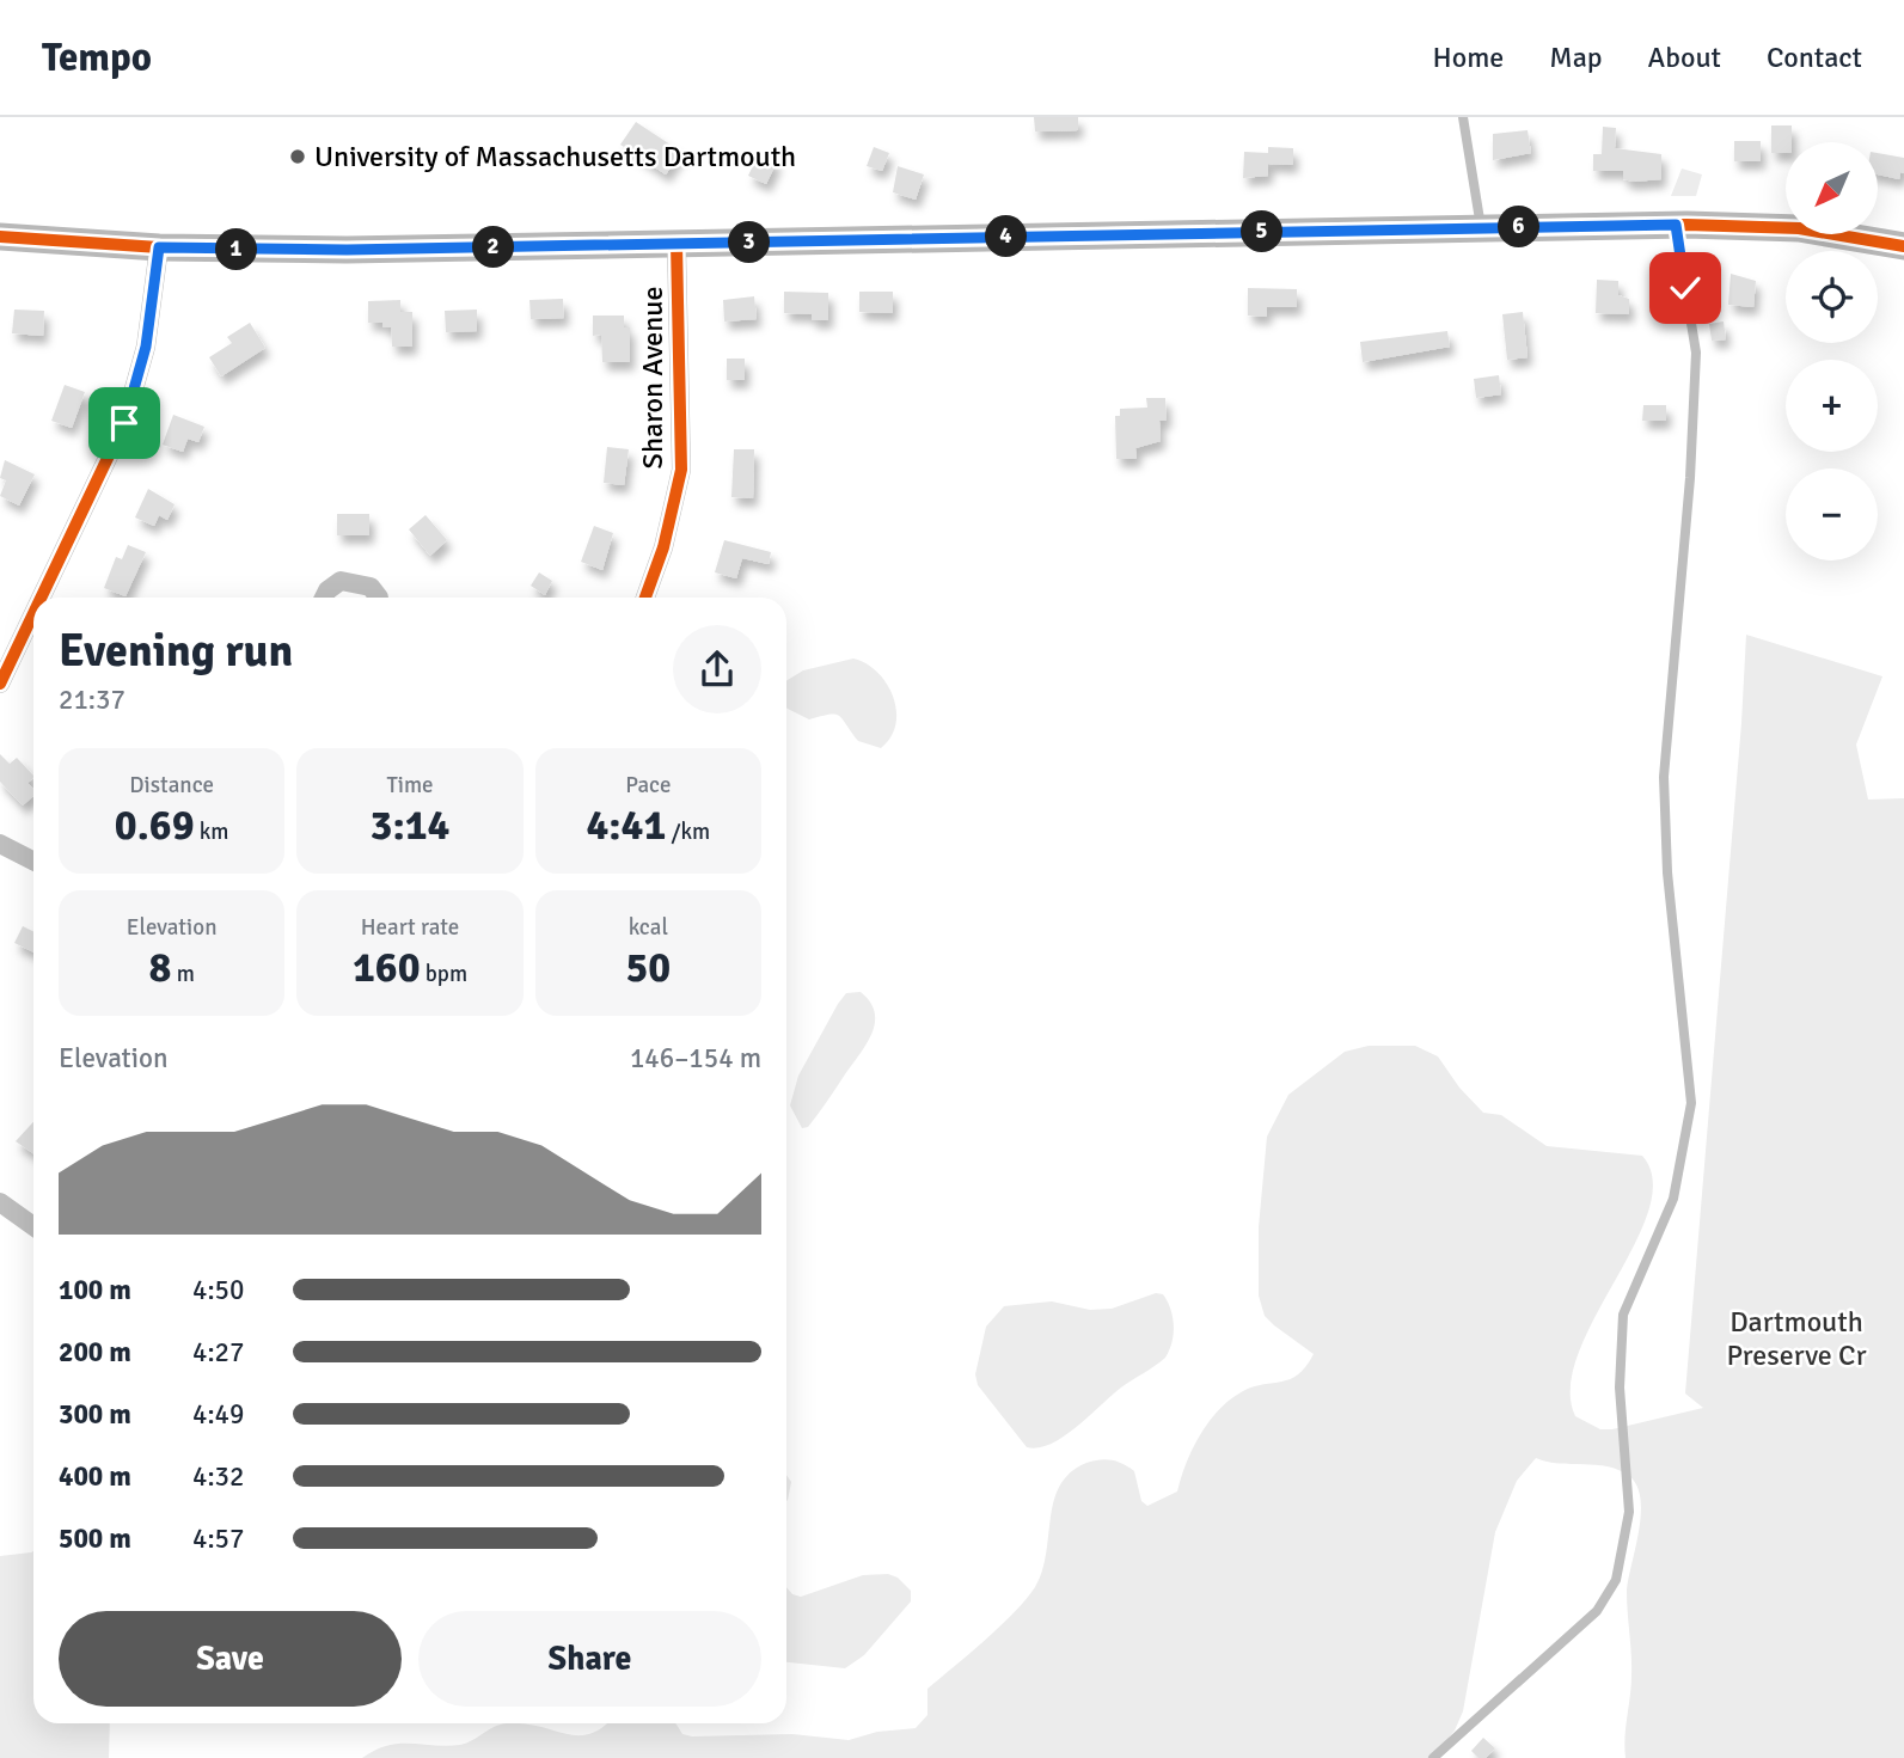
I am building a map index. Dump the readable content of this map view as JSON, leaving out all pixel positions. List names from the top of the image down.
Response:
{
  "streets": {
    "street": ["Sharon Avenue"]
  },
  "parks": ["Dartmouth Preserve Cr"],
  "places": ["University of Massachusetts Dartmouth"],
  "north": "bottom left",
  "page": {
    "header": "Tempo",
    "nav": [
      "Home",
      "Map",
      "About",
      "Contact"
    ],
    "map_buttons": ["+", "−"],
    "pins": [
      "6",
      "5",
      "4",
      "3",
      "2",
      "1"
    ],
    "heading": ["Evening run", "21:37"],
    "stats": [
      ["Distance", "0.69 km"],
      ["Time", "3:14"],
      ["Pace", "4:41 /km"],
      ["Elevation", "8 m"],
      ["Heart rate", "160 bpm"],
      ["kcal", "50"]
    ],
    "chart": ["Elevation", "146–154 m"],
    "list": [
      {
        "name": "100 m",
        "note": "4:50"
      },
      {
        "name": "200 m",
        "note": "4:27"
      },
      {
        "name": "300 m",
        "note": "4:49"
      },
      {
        "name": "400 m",
        "note": "4:32"
      },
      {
        "name": "500 m",
        "note": "4:57"
      }
    ],
    "buttons": ["Save", "Share"]
  }
}
